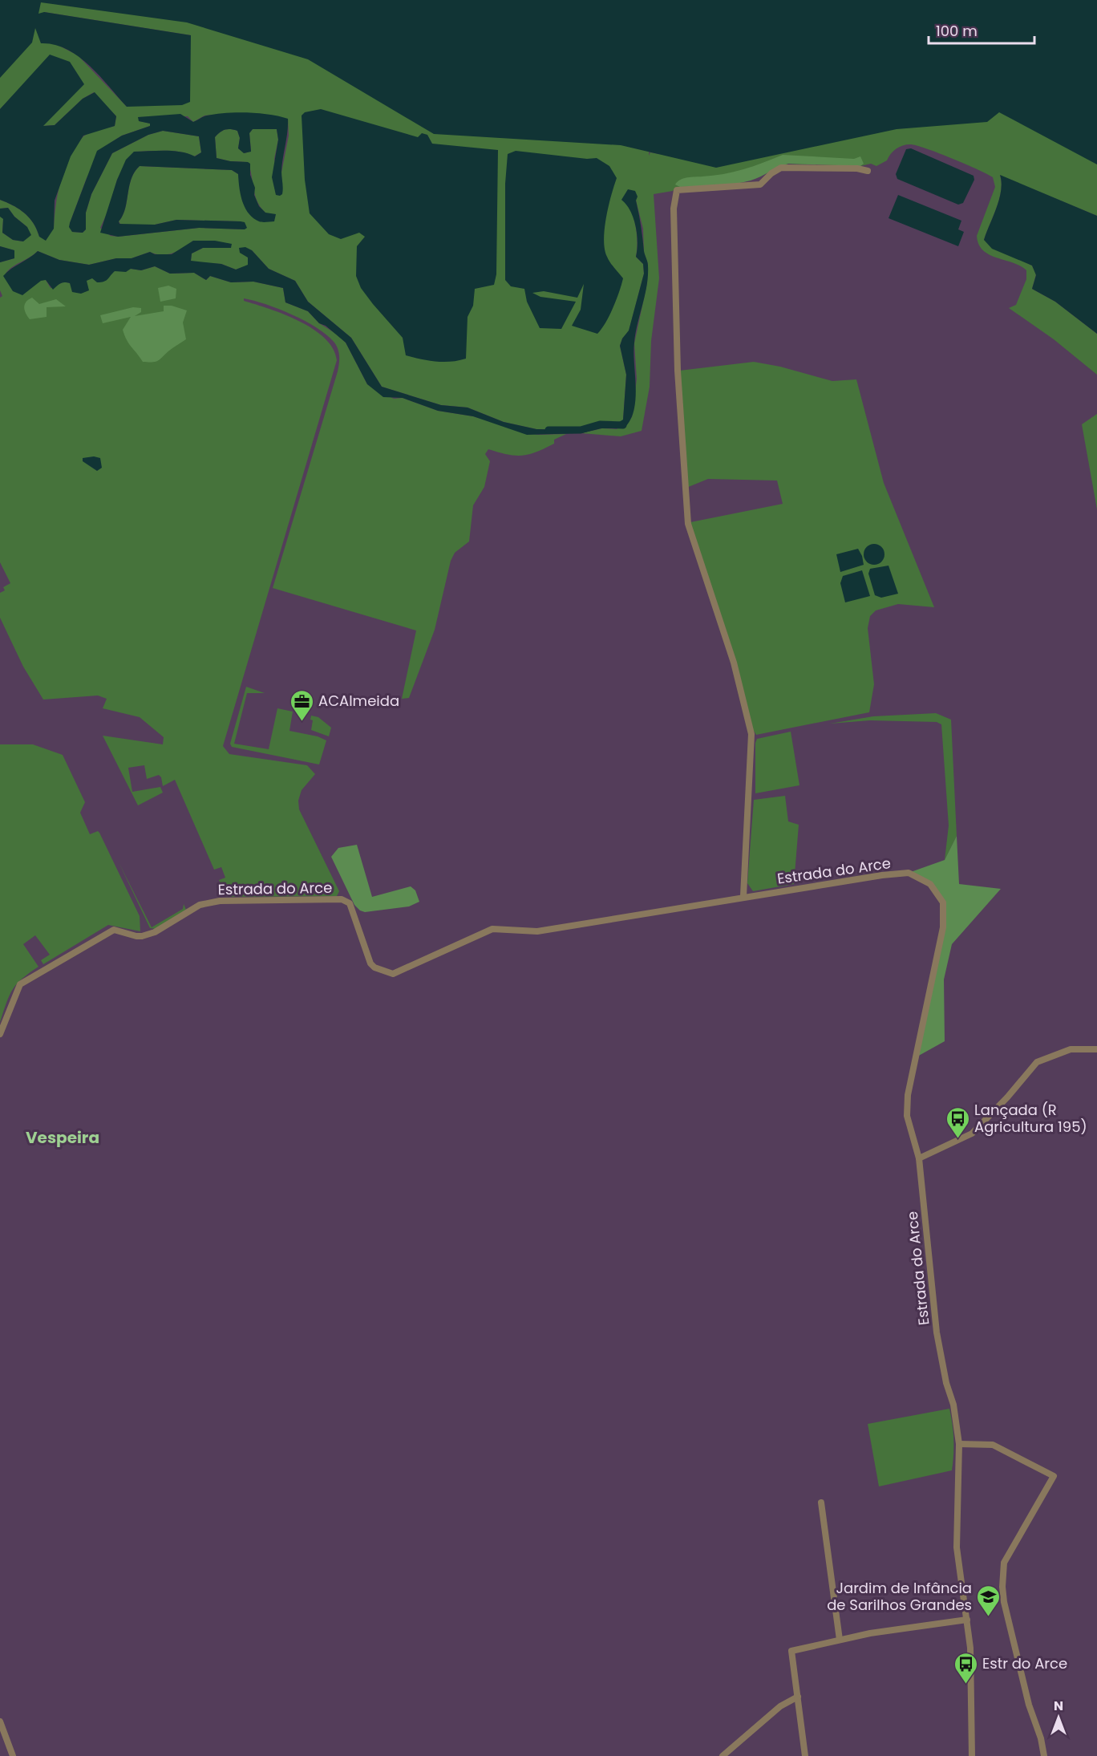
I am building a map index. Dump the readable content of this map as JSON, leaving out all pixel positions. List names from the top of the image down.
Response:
{
  "streets": {
    "street": ["Estrada do Arce"]
  },
  "districts": ["Vespeira"],
  "places": {
    "office": ["ACAlmeida"],
    "bus stop": ["Lançada (R Agricultura 195)", "Estr do Arce"],
    "school or university": ["Jardim de Infância de Sarilhos Grandes"]
  },
  "scale_bar": "100 m",
  "north": "top"
}
